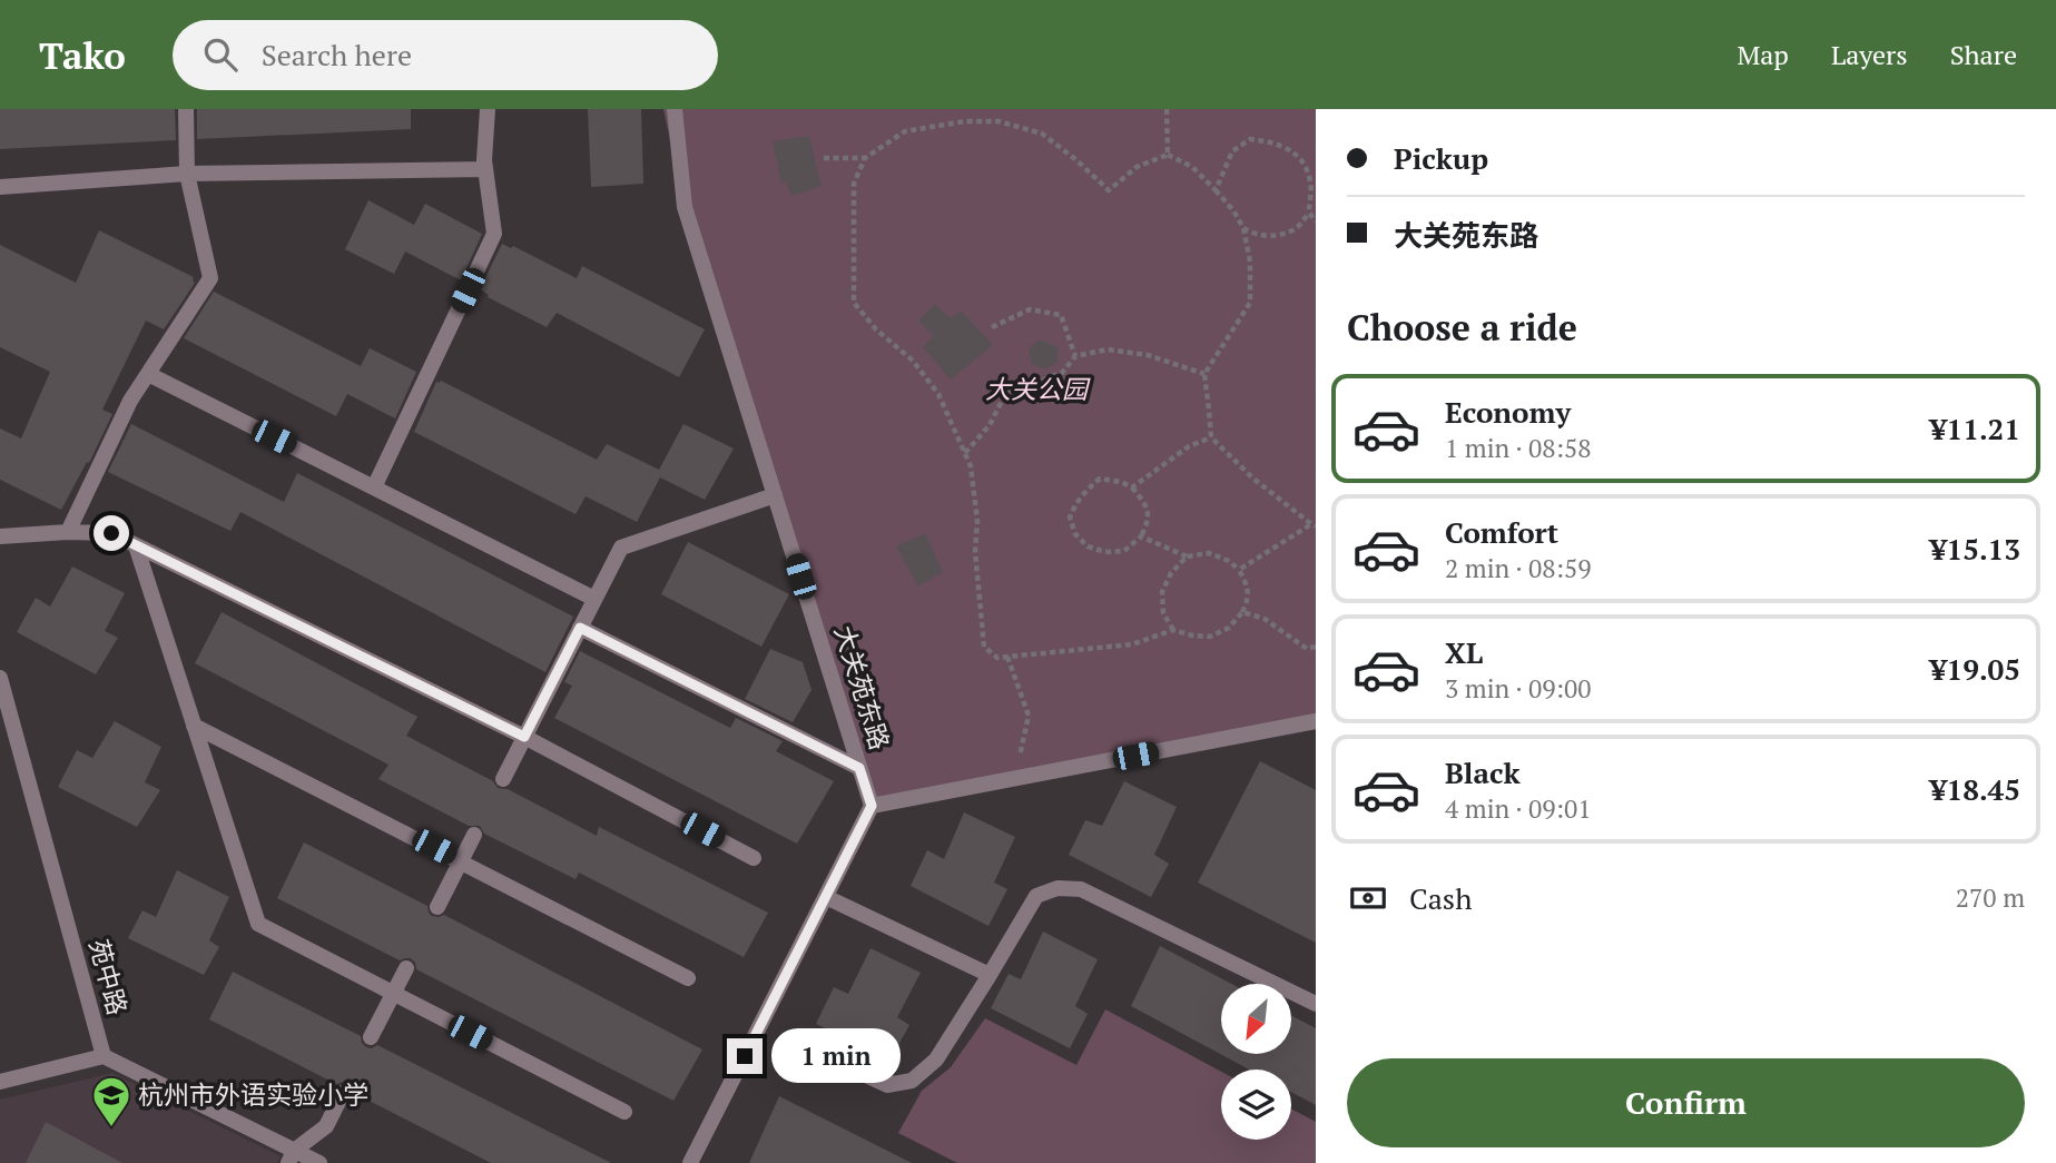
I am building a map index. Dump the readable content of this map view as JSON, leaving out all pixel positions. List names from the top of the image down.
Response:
{
  "streets": {
    "street": ["大关苑东路", "苑中路"]
  },
  "parks": ["大关公园"],
  "places": {
    "school or university": ["杭州市外语实验小学"]
  },
  "north": "bottom left",
  "page": {
    "header": "Tako",
    "search": "Search here",
    "nav": ["Map", "Layers", "Share"],
    "banner": ["Pickup", "大关苑东路"],
    "heading": "Choose a ride",
    "list": [
      {
        "name": "Economy",
        "note": "1 min · 08:58",
        "value": "¥11.21"
      },
      {
        "name": "Comfort",
        "note": "2 min · 08:59",
        "value": "¥15.13"
      },
      {
        "name": "XL",
        "note": "3 min · 09:00",
        "value": "¥19.05"
      },
      {
        "name": "Black",
        "note": "4 min · 09:01",
        "value": "¥18.45"
      }
    ],
    "pay": ["Cash", "270 m"],
    "bubble": "1 min",
    "buttons": "Confirm"
  }
}
